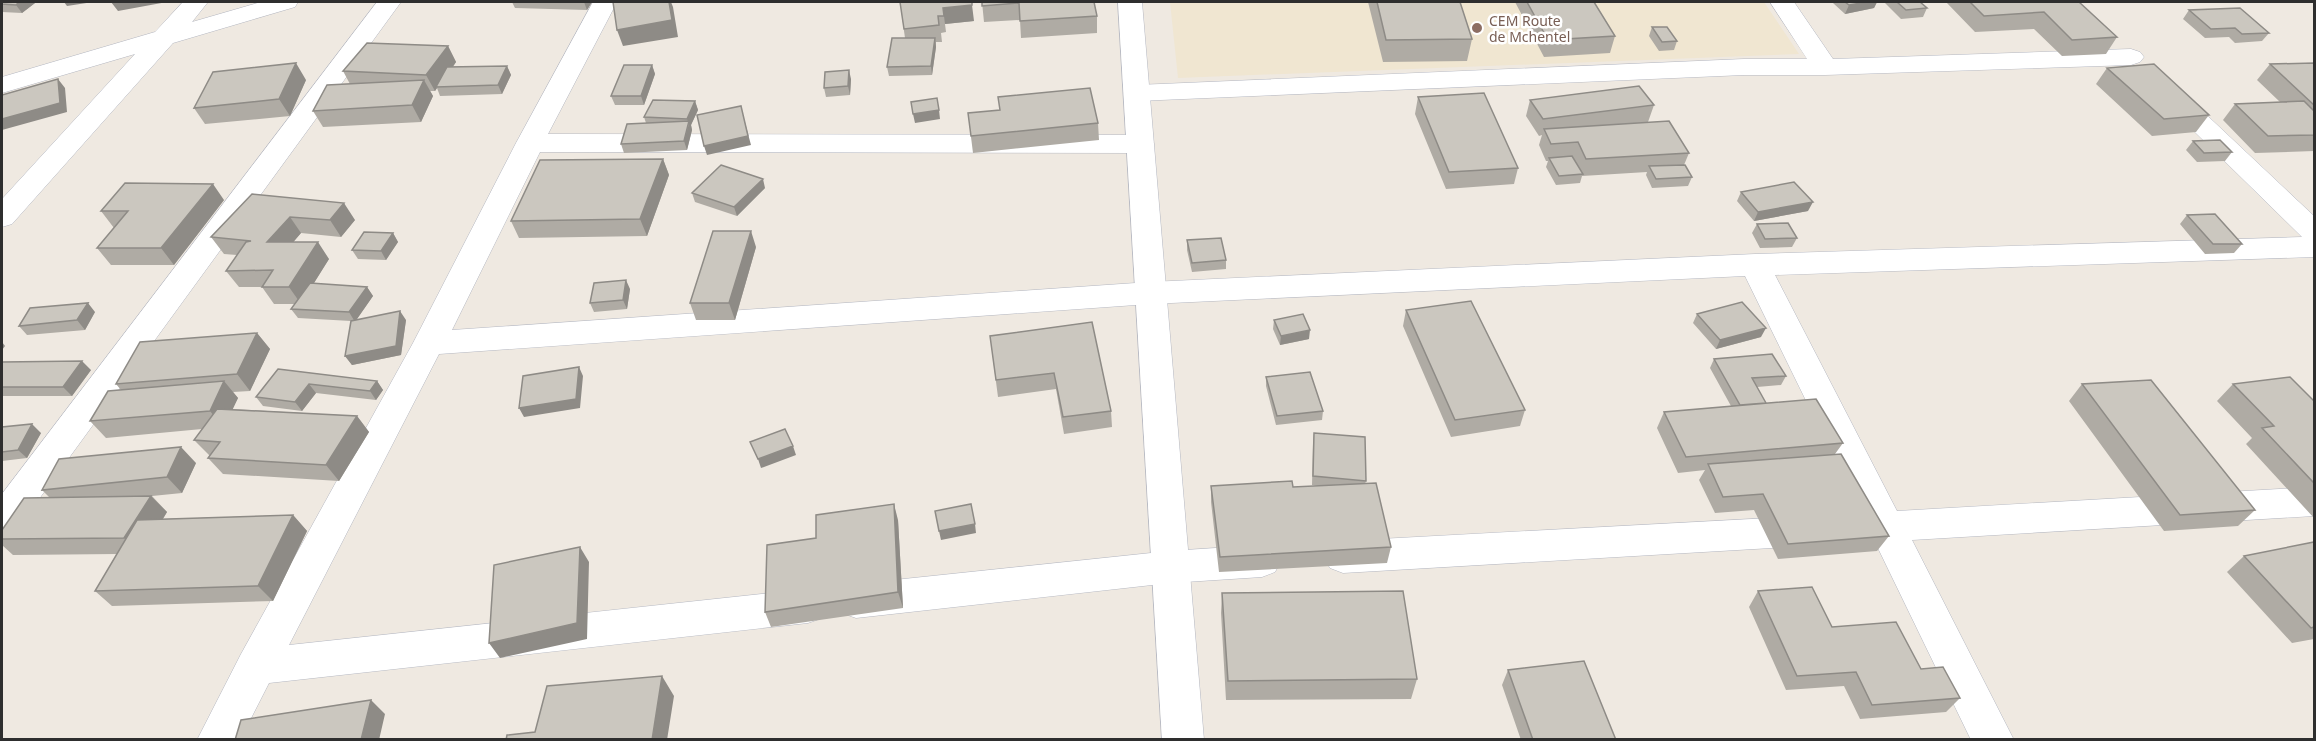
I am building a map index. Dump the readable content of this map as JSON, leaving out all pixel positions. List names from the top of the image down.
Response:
{
  "places": ["CEM Route de Mchentel"]
}
